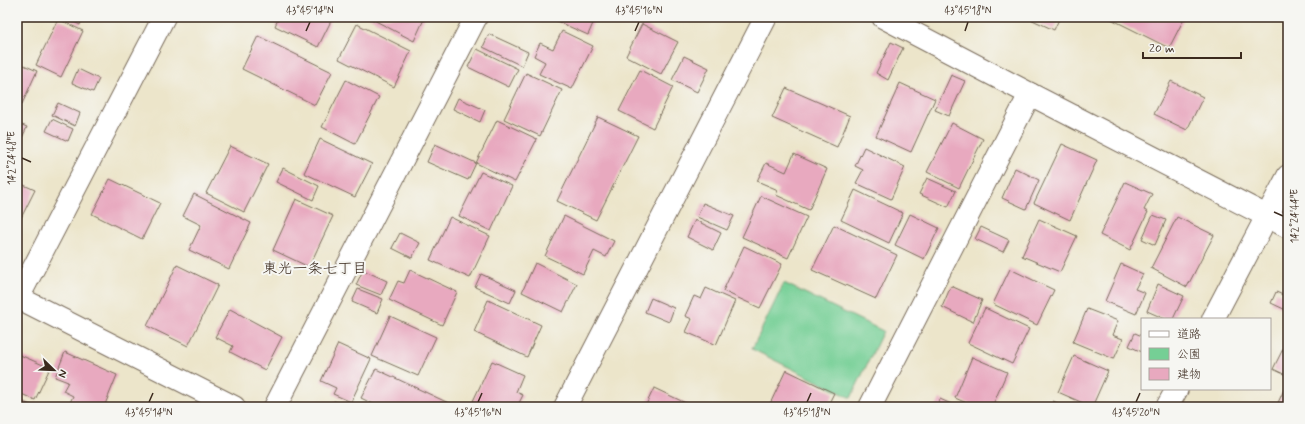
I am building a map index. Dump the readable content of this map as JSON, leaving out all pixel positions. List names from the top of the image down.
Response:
{
  "districts": ["東光一条七丁目"],
  "legend": ["道路", "公園", "建物"],
  "scale_bar": "20 m",
  "north": "bottom right",
  "coordinates": [
    "43°45'14\"N",
    "43°45'16\"N",
    "43°45'18\"N",
    "142°24'48\"E",
    "142°24'44\"E",
    "43°45'20\"N"
  ]
}
